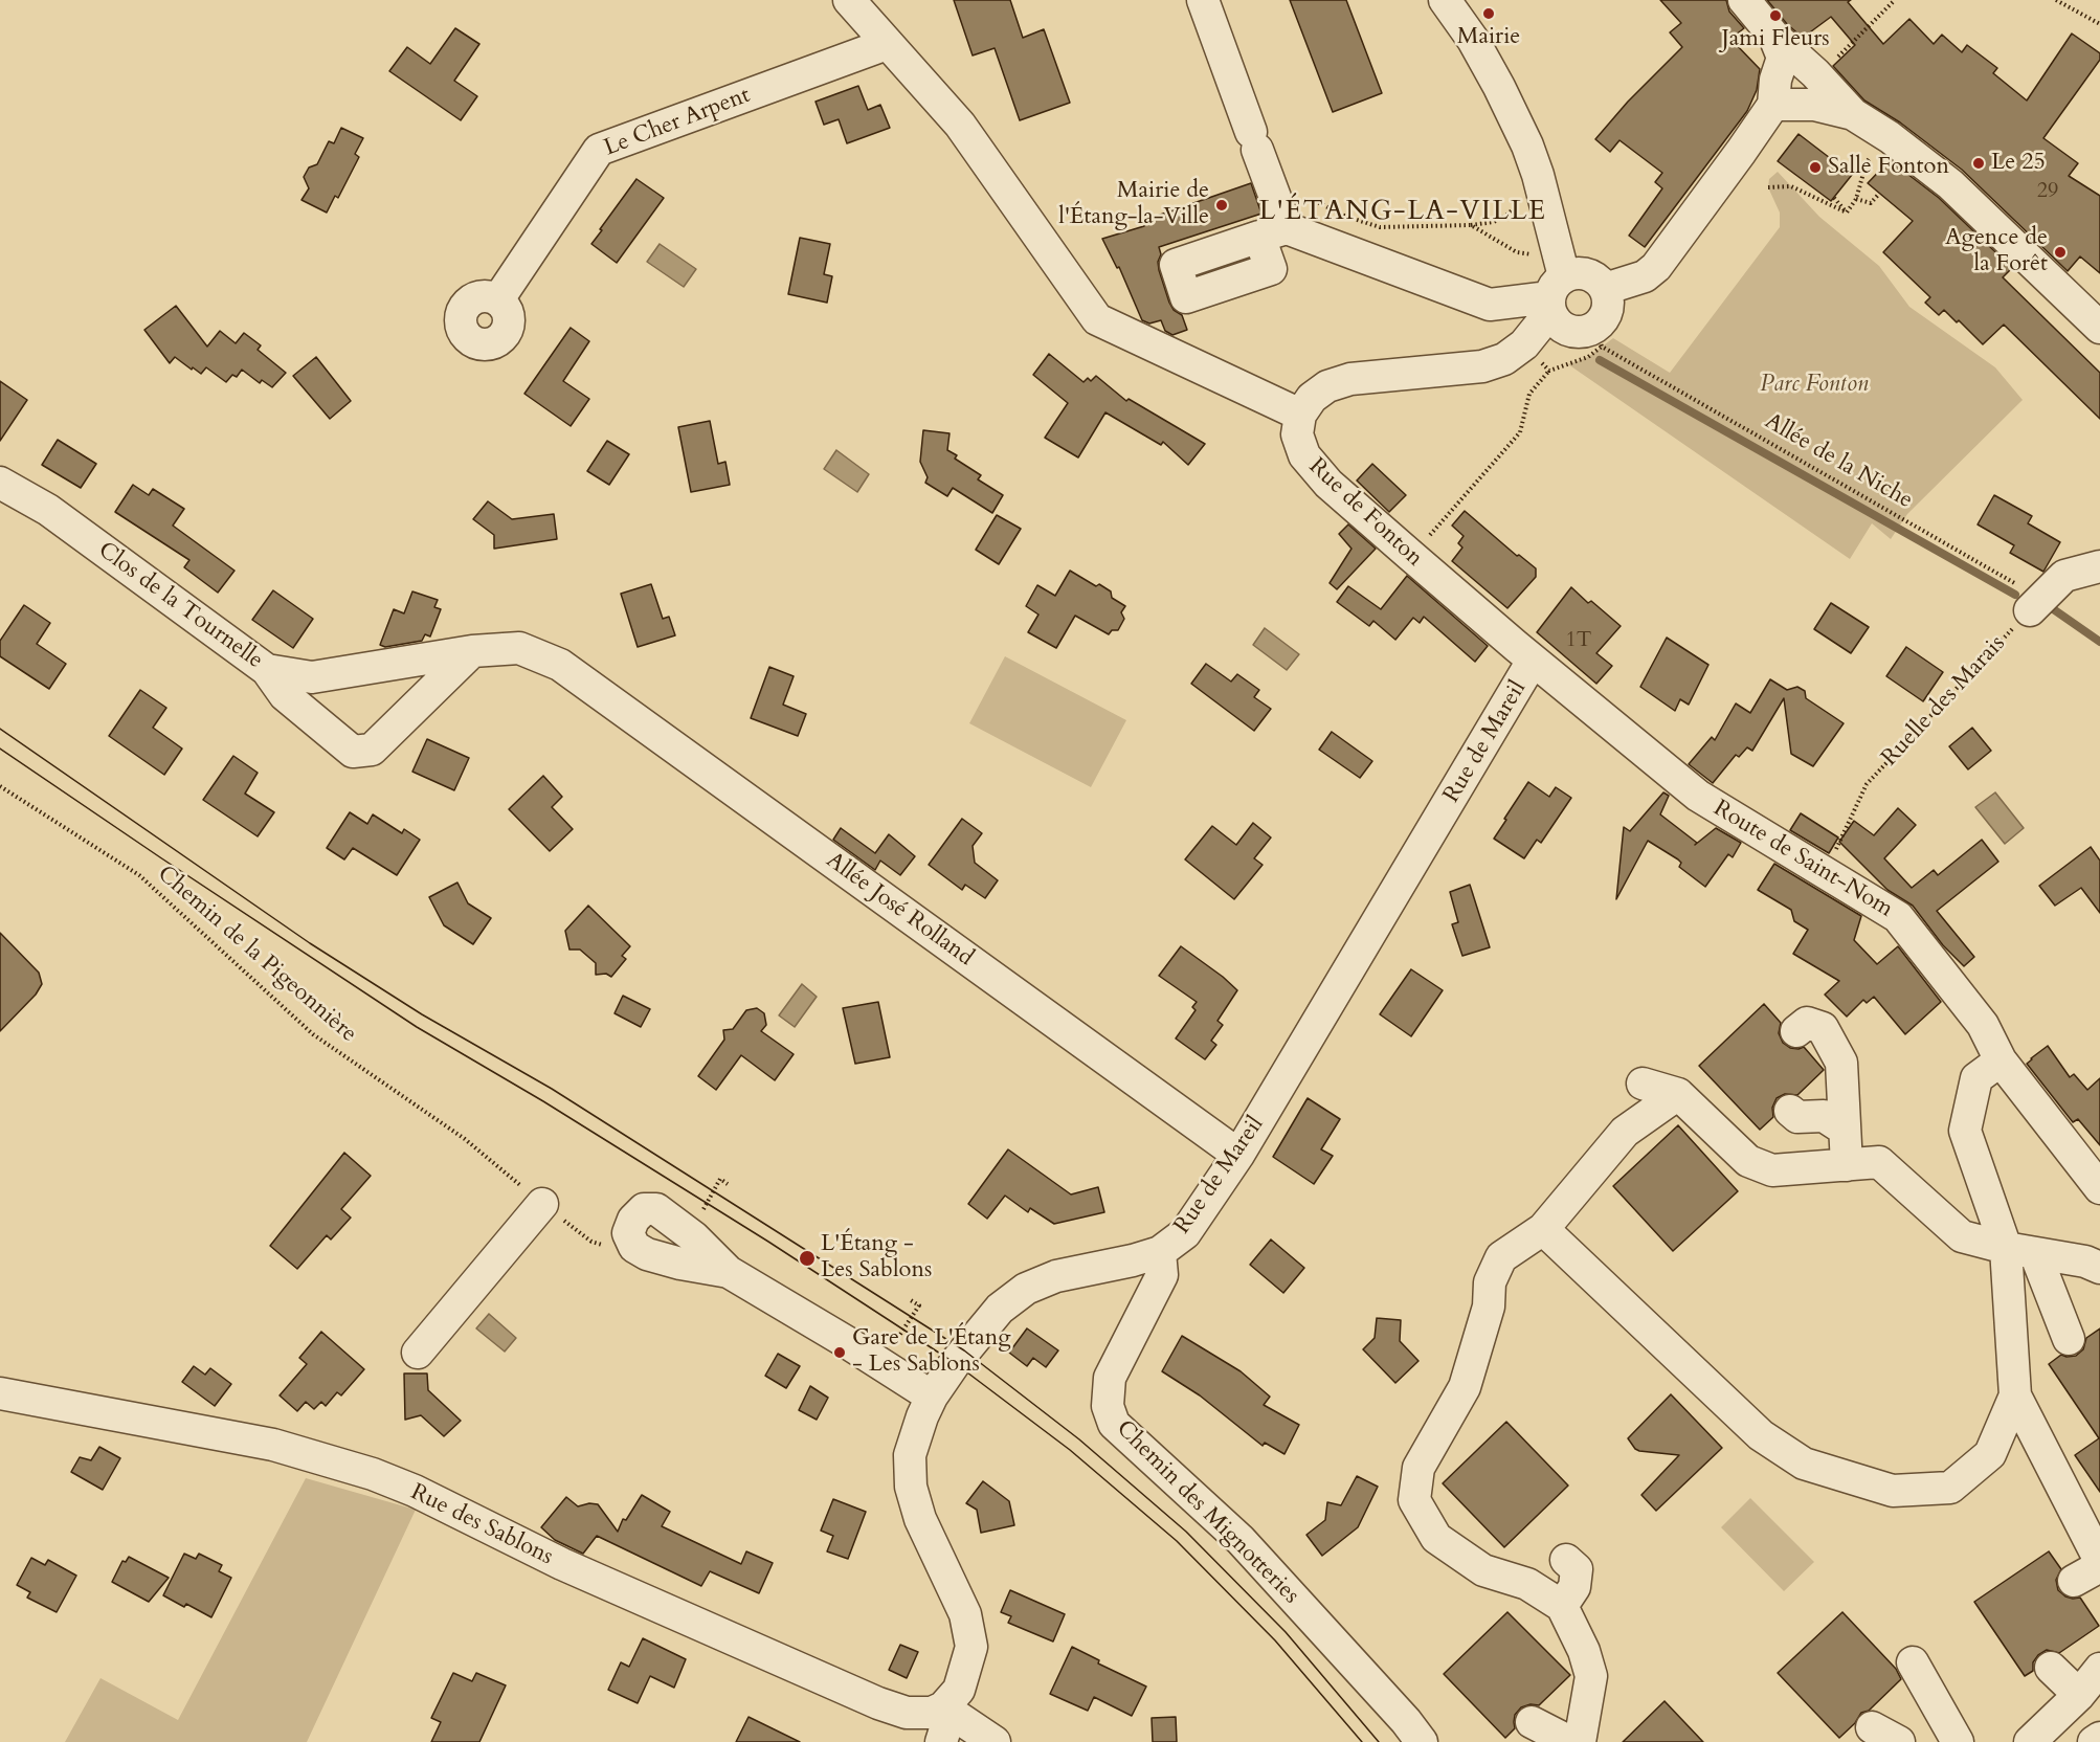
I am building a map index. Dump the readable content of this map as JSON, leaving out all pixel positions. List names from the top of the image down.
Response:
{
  "streets": {
    "street": [
      "Le Cher Arpent",
      "Rue de Fonton",
      "Clos de la Tournelle",
      "Rue de Mareil",
      "Route de Saint-Nom",
      "Allée José Rolland",
      "Chemin des Mignotteries",
      "Rue des Sablons"
    ],
    "path": ["Allée de la Niche", "Ruelle des Marais", "Chemin de la Pigeonnière"]
  },
  "crossings": [
    ["Allée de la Niche", "Ruelle des Marais"],
    ["Rue de Fonton", "Rue de Mareil"],
    ["Rue de Fonton", "Route de Saint-Nom"],
    ["Clos de la Tournelle", "Allée José Rolland"],
    ["Ruelle des Marais", "Route de Saint-Nom"],
    ["Rue de Mareil", "Route de Saint-Nom"],
    ["Rue de Mareil", "Allée José Rolland"],
    ["Rue de Mareil", "Chemin des Mignotteries"],
    ["Rue de Mareil", "Rue des Sablons"]
  ],
  "districts": ["L'ÉTANG-LA-VILLE"],
  "parks": ["Parc Fonton"],
  "places": [
    "Mairie",
    "Jami Fleurs",
    "Le 25",
    "Salle Fonton",
    "Mairie de l'Étang-la-Ville",
    "Agence de la Forêt",
    "L'Étang - Les Sablons",
    "Gare de L'Étang - Les Sablons"
  ],
  "house_numbers": ["29", "1T"]
}
